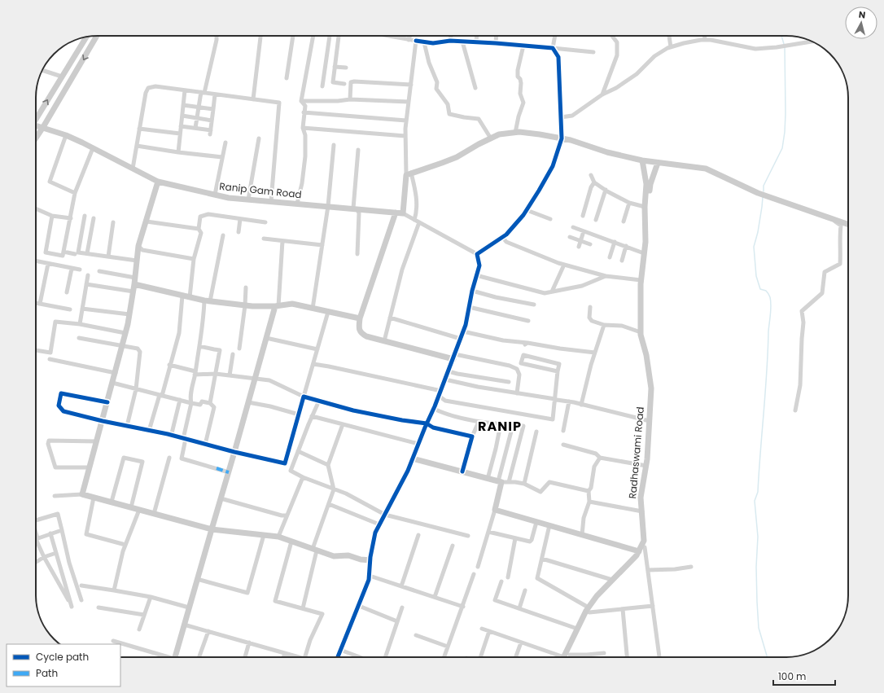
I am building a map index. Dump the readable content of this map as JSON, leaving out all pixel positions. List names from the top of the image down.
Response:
{
  "streets": {
    "street": ["Ranip Gam Road", "Radhaswami Road"]
  },
  "districts": ["RANIP"],
  "legend": ["Cycle path", "Path"],
  "scale_bar": "100 m",
  "north": "top"
}
